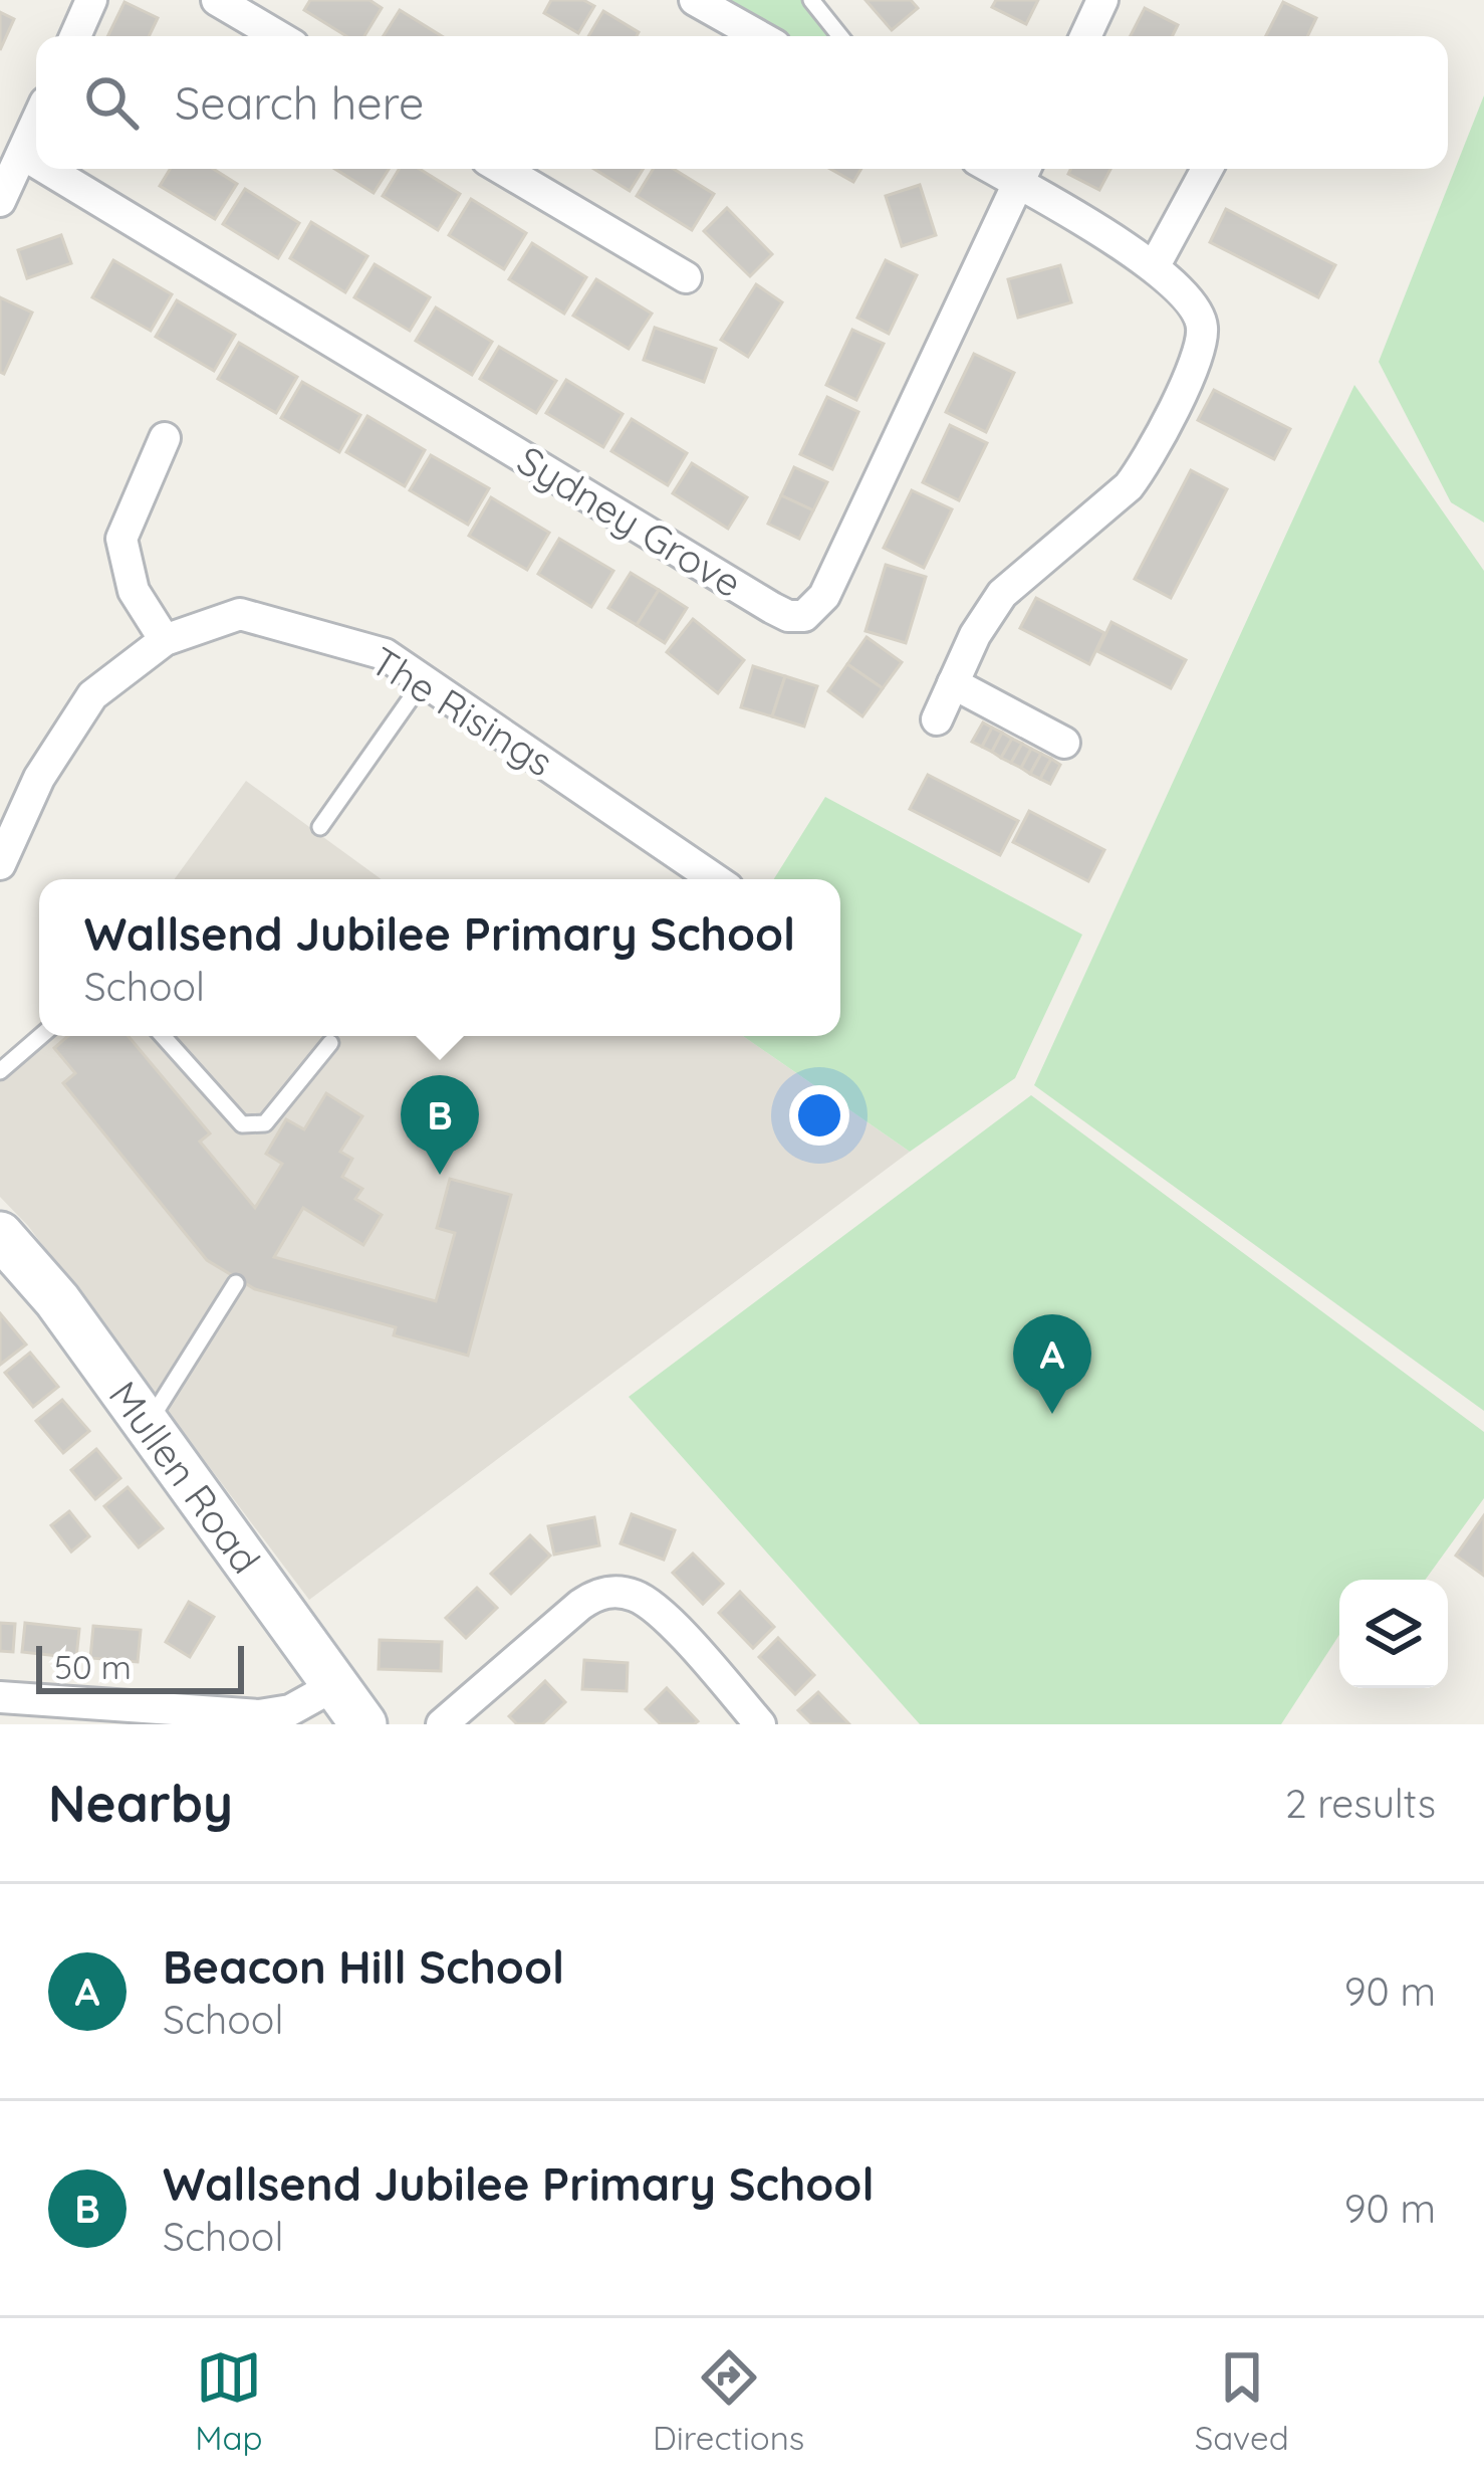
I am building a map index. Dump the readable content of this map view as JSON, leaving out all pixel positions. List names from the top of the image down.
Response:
{
  "streets": {
    "street": ["Sydney Grove", "The Risings", "Mullen Road"]
  },
  "scale_bar": "50 m",
  "page": {
    "search": "Search here",
    "popup": ["Wallsend Jubilee Primary School", "School"],
    "pins": ["B", "A"],
    "scale": "50 m",
    "heading": ["Nearby", "2 results"],
    "list": [
      {
        "mark": "A",
        "name": "Beacon Hill School",
        "note": "School",
        "value": "90 m"
      },
      {
        "mark": "B",
        "name": "Wallsend Jubilee Primary School",
        "note": "School",
        "value": "90 m"
      }
    ],
    "nav": ["Map", "Directions", "Saved"]
  }
}
